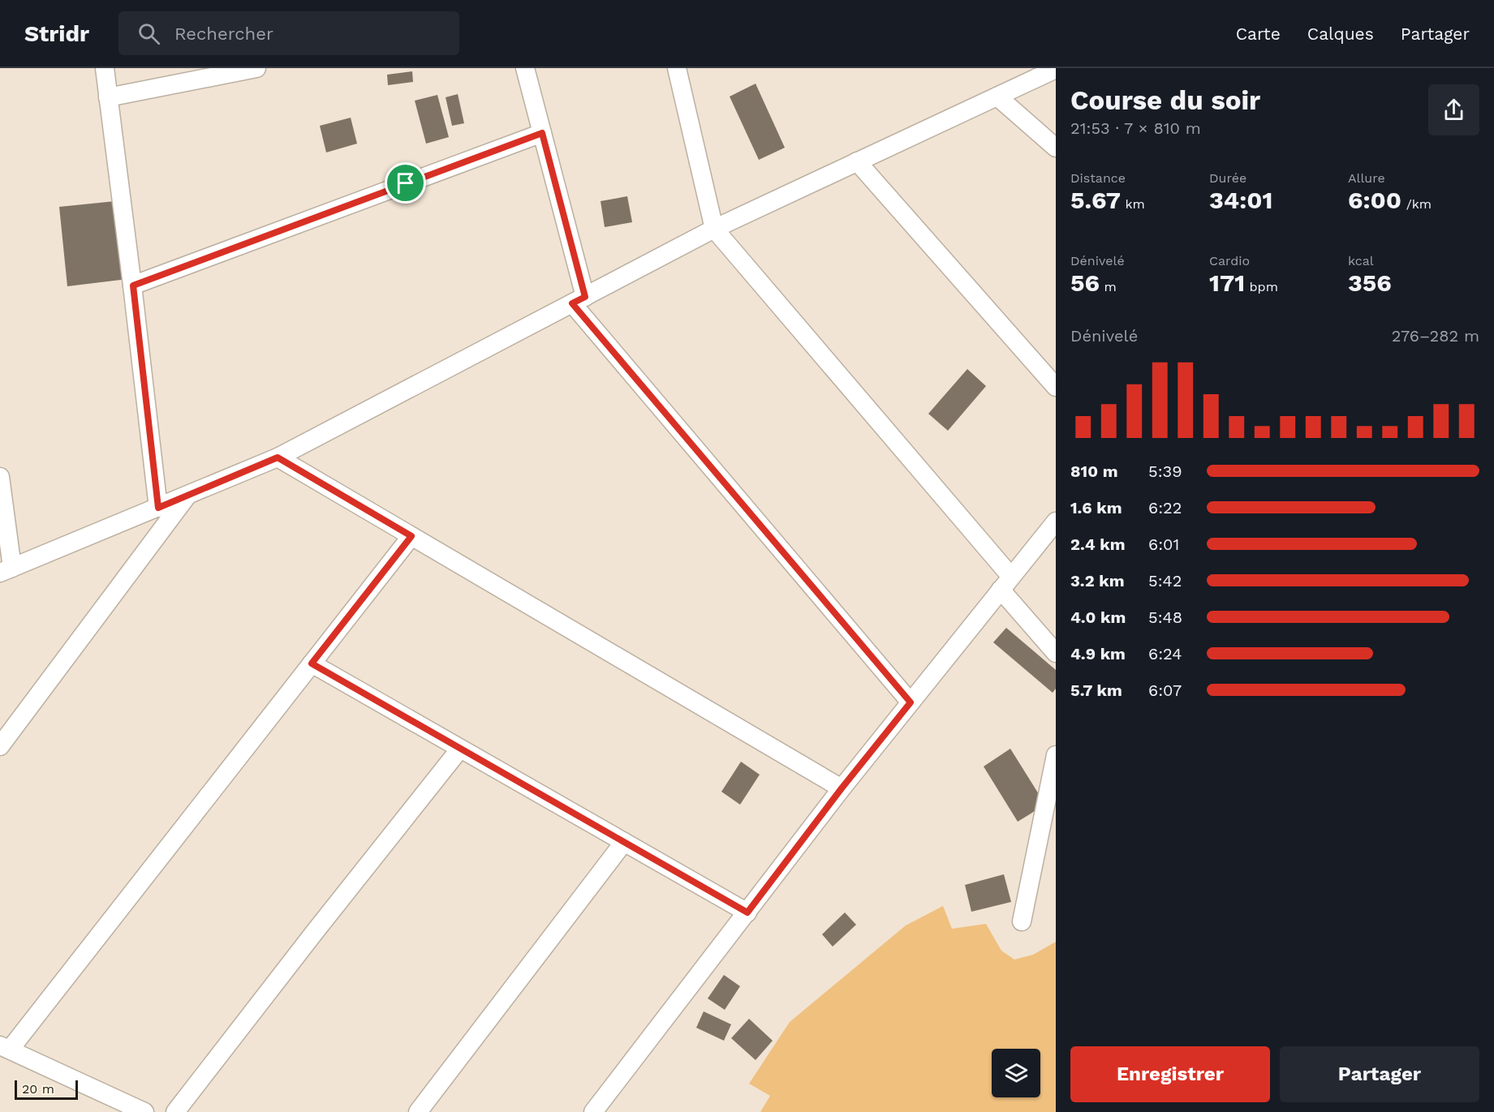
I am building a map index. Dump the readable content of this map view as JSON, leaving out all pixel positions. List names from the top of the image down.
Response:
{
  "scale_bar": "20 m",
  "page": {
    "header": "Stridr",
    "search": "Rechercher",
    "nav": ["Carte", "Calques", "Partager"],
    "heading": ["Course du soir", "21:53 · 7 × 810 m"],
    "stats": [
      ["Distance", "5.67 km"],
      ["Durée", "34:01"],
      ["Allure", "6:00 /km"],
      ["Dénivelé", "56 m"],
      ["Cardio", "171 bpm"],
      ["kcal", "356"]
    ],
    "chart": ["Dénivelé", "276–282 m"],
    "list": [
      {
        "name": "810 m",
        "note": "5:39"
      },
      {
        "name": "1.6 km",
        "note": "6:22"
      },
      {
        "name": "2.4 km",
        "note": "6:01"
      },
      {
        "name": "3.2 km",
        "note": "5:42"
      },
      {
        "name": "4.0 km",
        "note": "5:48"
      },
      {
        "name": "4.9 km",
        "note": "6:24"
      },
      {
        "name": "5.7 km",
        "note": "6:07"
      }
    ],
    "buttons": ["Enregistrer", "Partager"],
    "scale": "20 m"
  }
}
